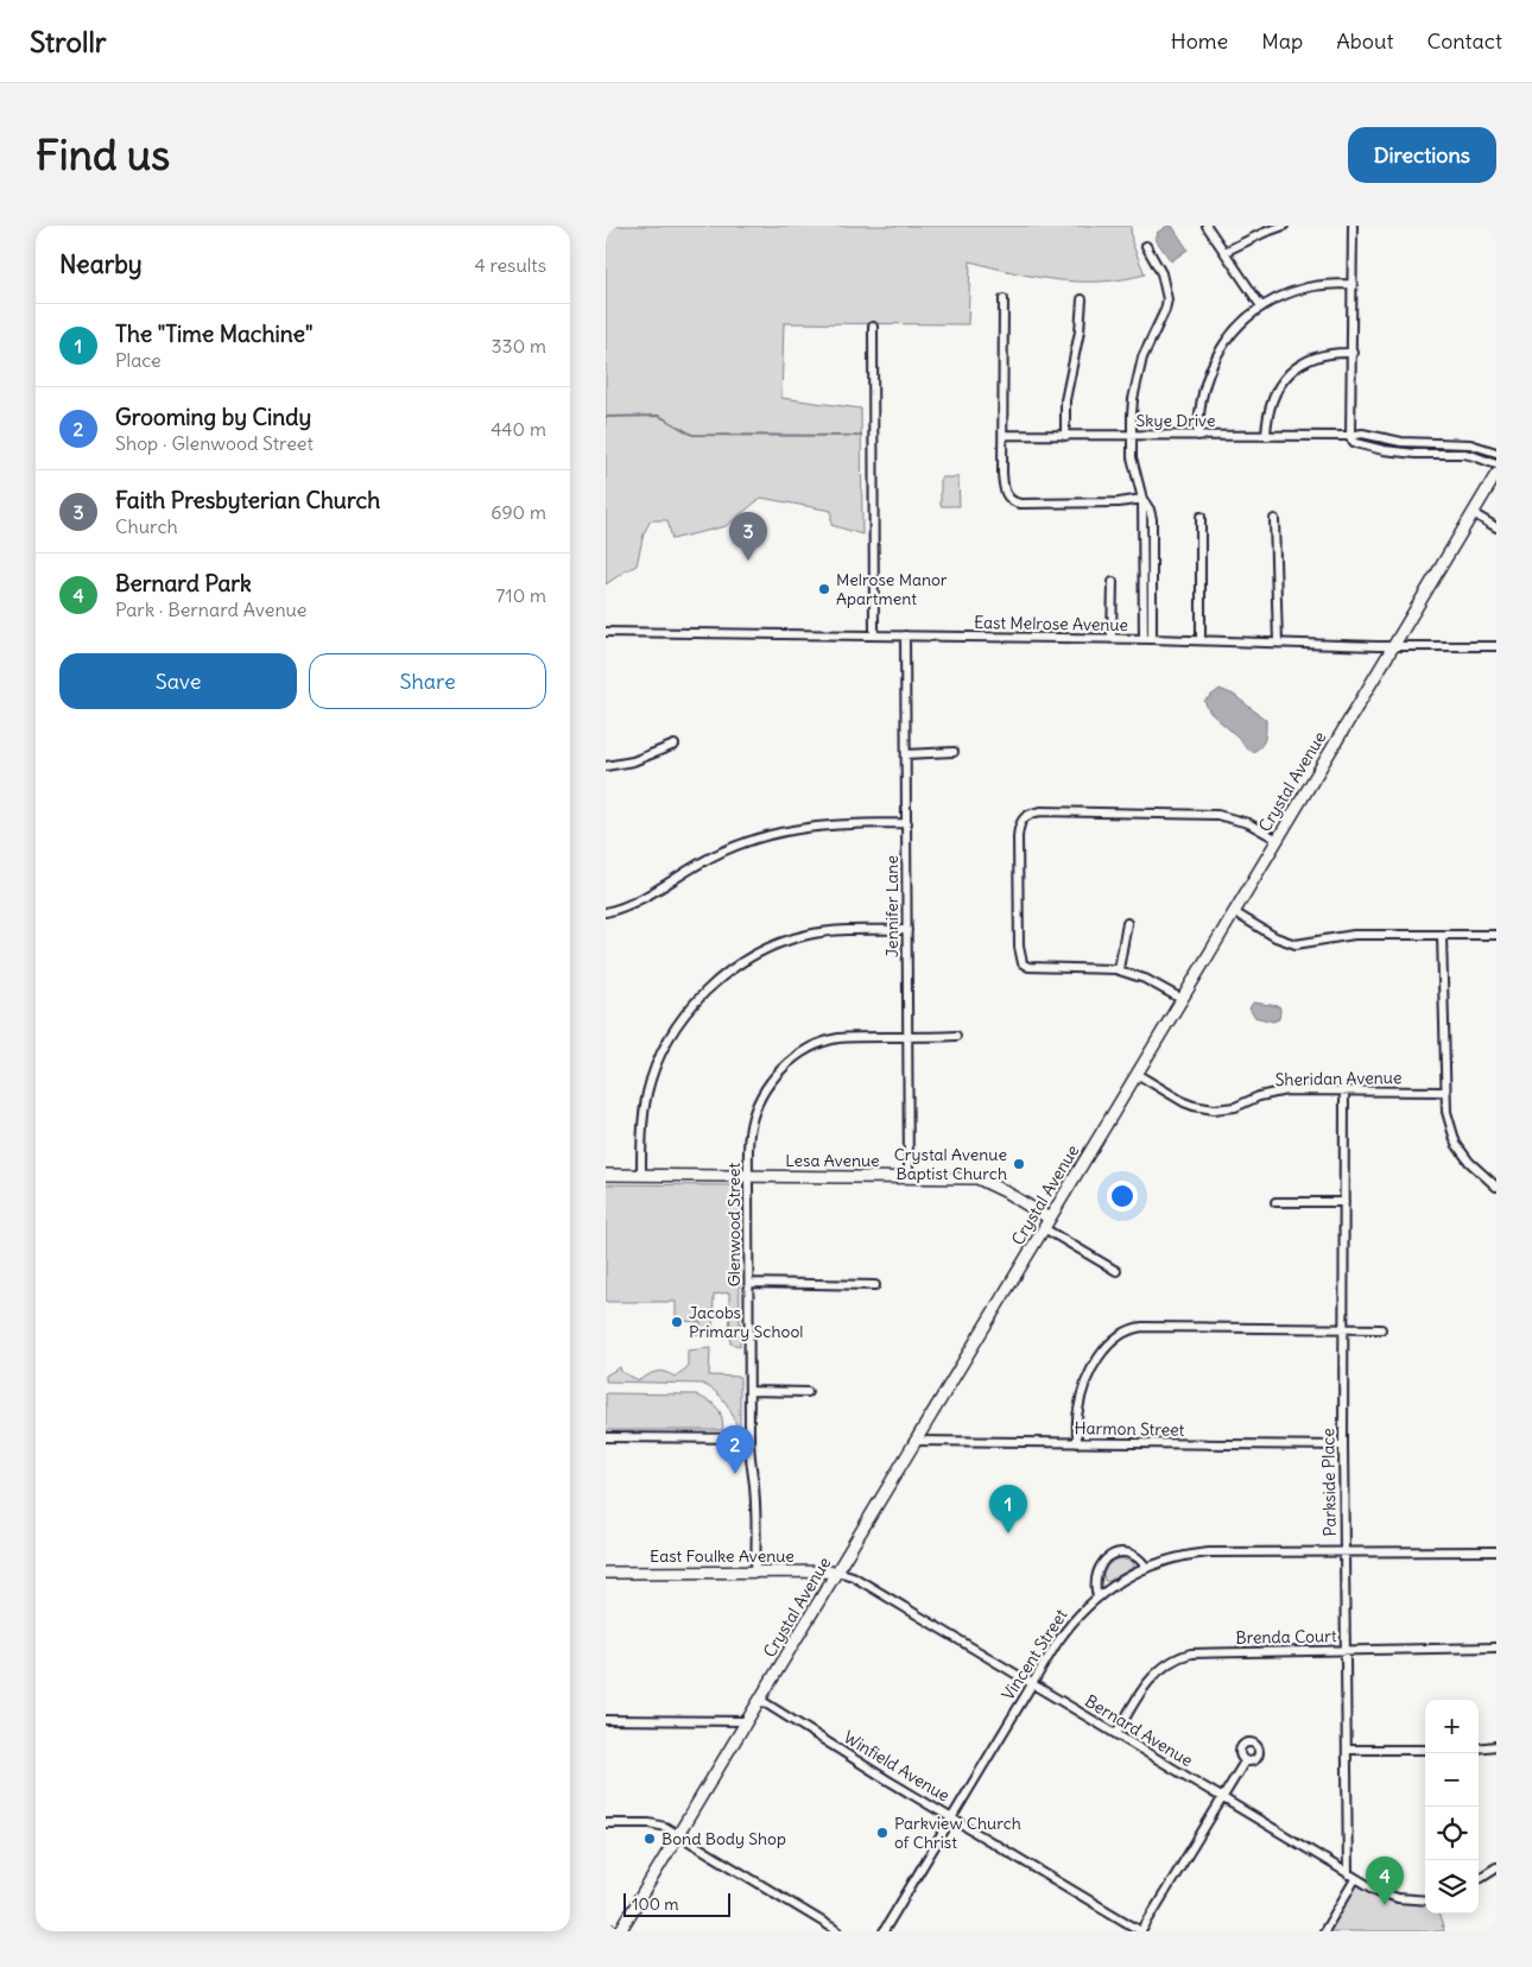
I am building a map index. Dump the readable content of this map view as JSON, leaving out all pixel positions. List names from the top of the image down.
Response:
{
  "streets": {
    "street": [
      "Skye Drive",
      "East Melrose Avenue",
      "Crystal Avenue",
      "Jennifer Lane",
      "Sheridan Avenue",
      "Lesa Avenue",
      "Glenwood Street",
      "Harmon Street",
      "Parkside Place",
      "East Foulke Avenue",
      "Brenda Court",
      "Vincent Street",
      "Bernard Avenue",
      "Winfield Avenue"
    ]
  },
  "crossings": [
    ["East Melrose Avenue", "Crystal Avenue"],
    ["East Melrose Avenue", "Jennifer Lane"],
    ["Crystal Avenue", "Sheridan Avenue"],
    ["Crystal Avenue", "Lesa Avenue"],
    ["Crystal Avenue", "Harmon Street"],
    ["Crystal Avenue", "East Foulke Avenue"],
    ["Crystal Avenue", "Bernard Avenue"],
    ["Crystal Avenue", "Winfield Avenue"],
    ["Jennifer Lane", "Lesa Avenue"],
    ["Jennifer Lane", "Glenwood Street"],
    ["Sheridan Avenue", "Parkside Place"],
    ["Lesa Avenue", "Glenwood Street"],
    ["Glenwood Street", "East Foulke Avenue"],
    ["Harmon Street", "Parkside Place"],
    ["Parkside Place", "Brenda Court"],
    ["Parkside Place", "Vincent Street"],
    ["Parkside Place", "Bernard Avenue"],
    ["East Foulke Avenue", "Bernard Avenue"],
    ["Brenda Court", "Bernard Avenue"],
    ["Vincent Street", "Bernard Avenue"],
    ["Vincent Street", "Winfield Avenue"]
  ],
  "places": [
    "Melrose Manor Apartment",
    "Crystal Avenue Baptist Church",
    "Jacobs Primary School",
    "Parkview Church of Christ",
    "Bond Body Shop"
  ],
  "scale_bar": "100 m",
  "page": {
    "header": "Strollr",
    "nav": [
      "Home",
      "Map",
      "About",
      "Contact"
    ],
    "buttons": [
      "Directions",
      ["Save", "Share"]
    ],
    "title": "Find us",
    "heading": ["Nearby", "4 results"],
    "list": [
      {
        "mark": "1",
        "name": "The \"Time Machine\"",
        "note": "Place",
        "value": "330 m"
      },
      {
        "mark": "2",
        "name": "Grooming by Cindy",
        "note": "Shop · Glenwood Street",
        "value": "440 m"
      },
      {
        "mark": "3",
        "name": "Faith Presbyterian Church",
        "note": "Church",
        "value": "690 m"
      },
      {
        "mark": "4",
        "name": "Bernard Park",
        "note": "Park · Bernard Avenue",
        "value": "710 m"
      }
    ],
    "pins": [
      "3",
      "2",
      "1",
      "4"
    ],
    "map_buttons": ["+", "−"],
    "scale": "100 m"
  }
}
